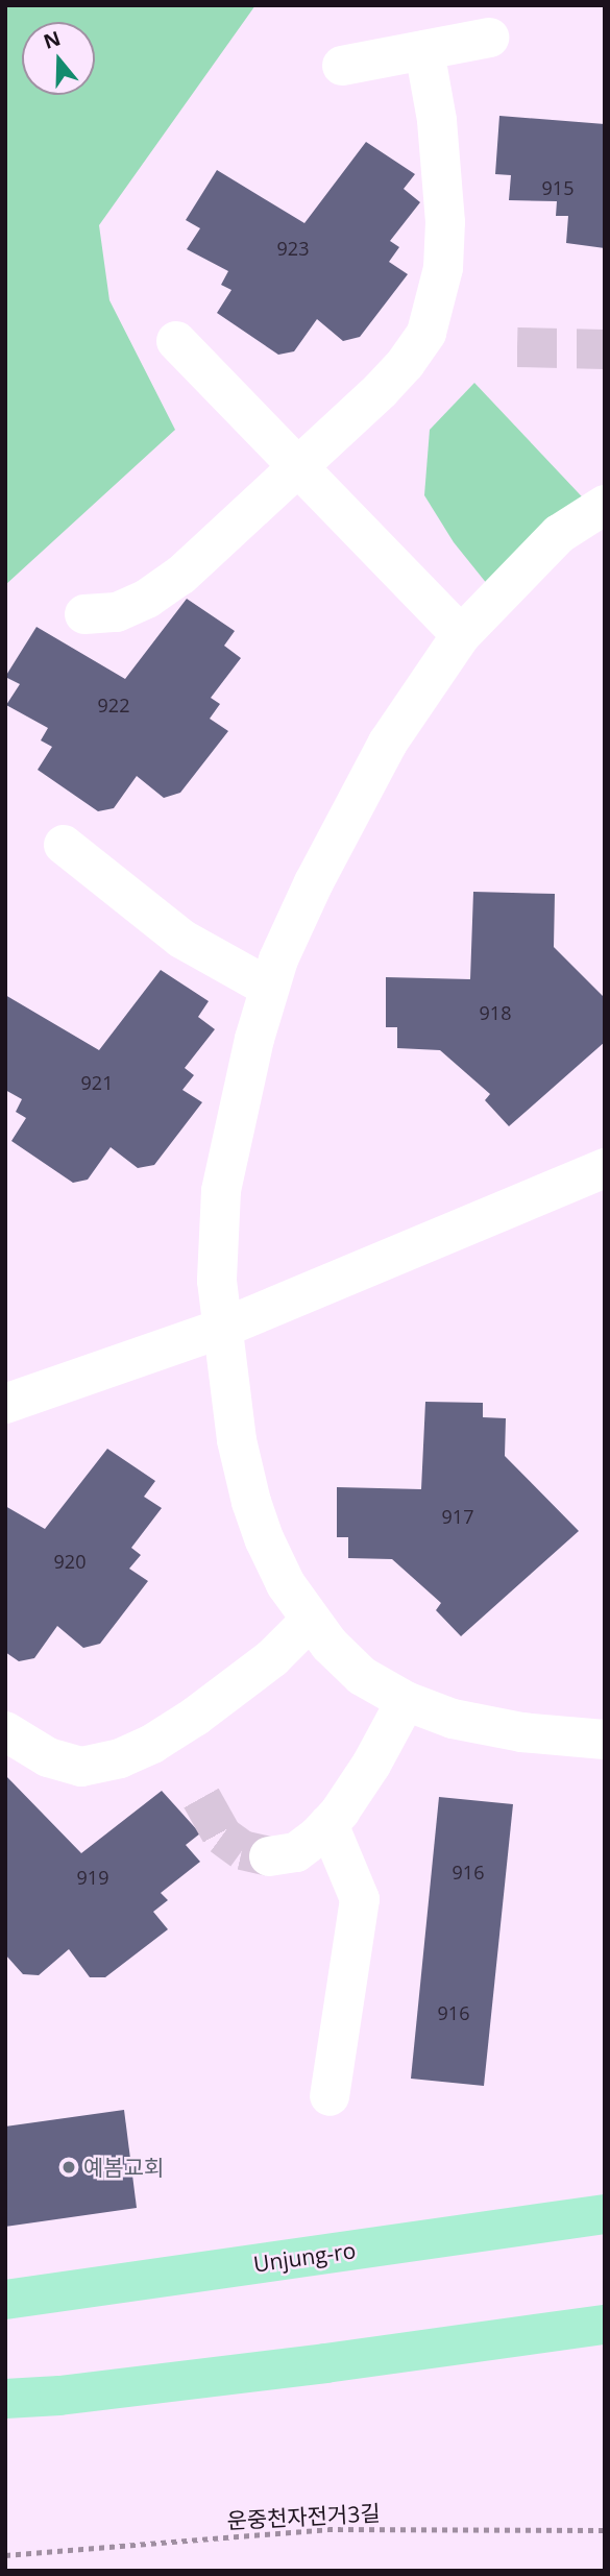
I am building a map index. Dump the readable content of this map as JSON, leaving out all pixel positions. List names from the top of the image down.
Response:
{
  "streets": {
    "main road": ["Unjung-ro"],
    "path": ["운중천자전거3길"]
  },
  "places": ["예봄교회"],
  "house_numbers": [
    "915",
    "923",
    "922",
    "918",
    "921",
    "917",
    "920",
    "916",
    "919",
    "916"
  ],
  "north": "top"
}
